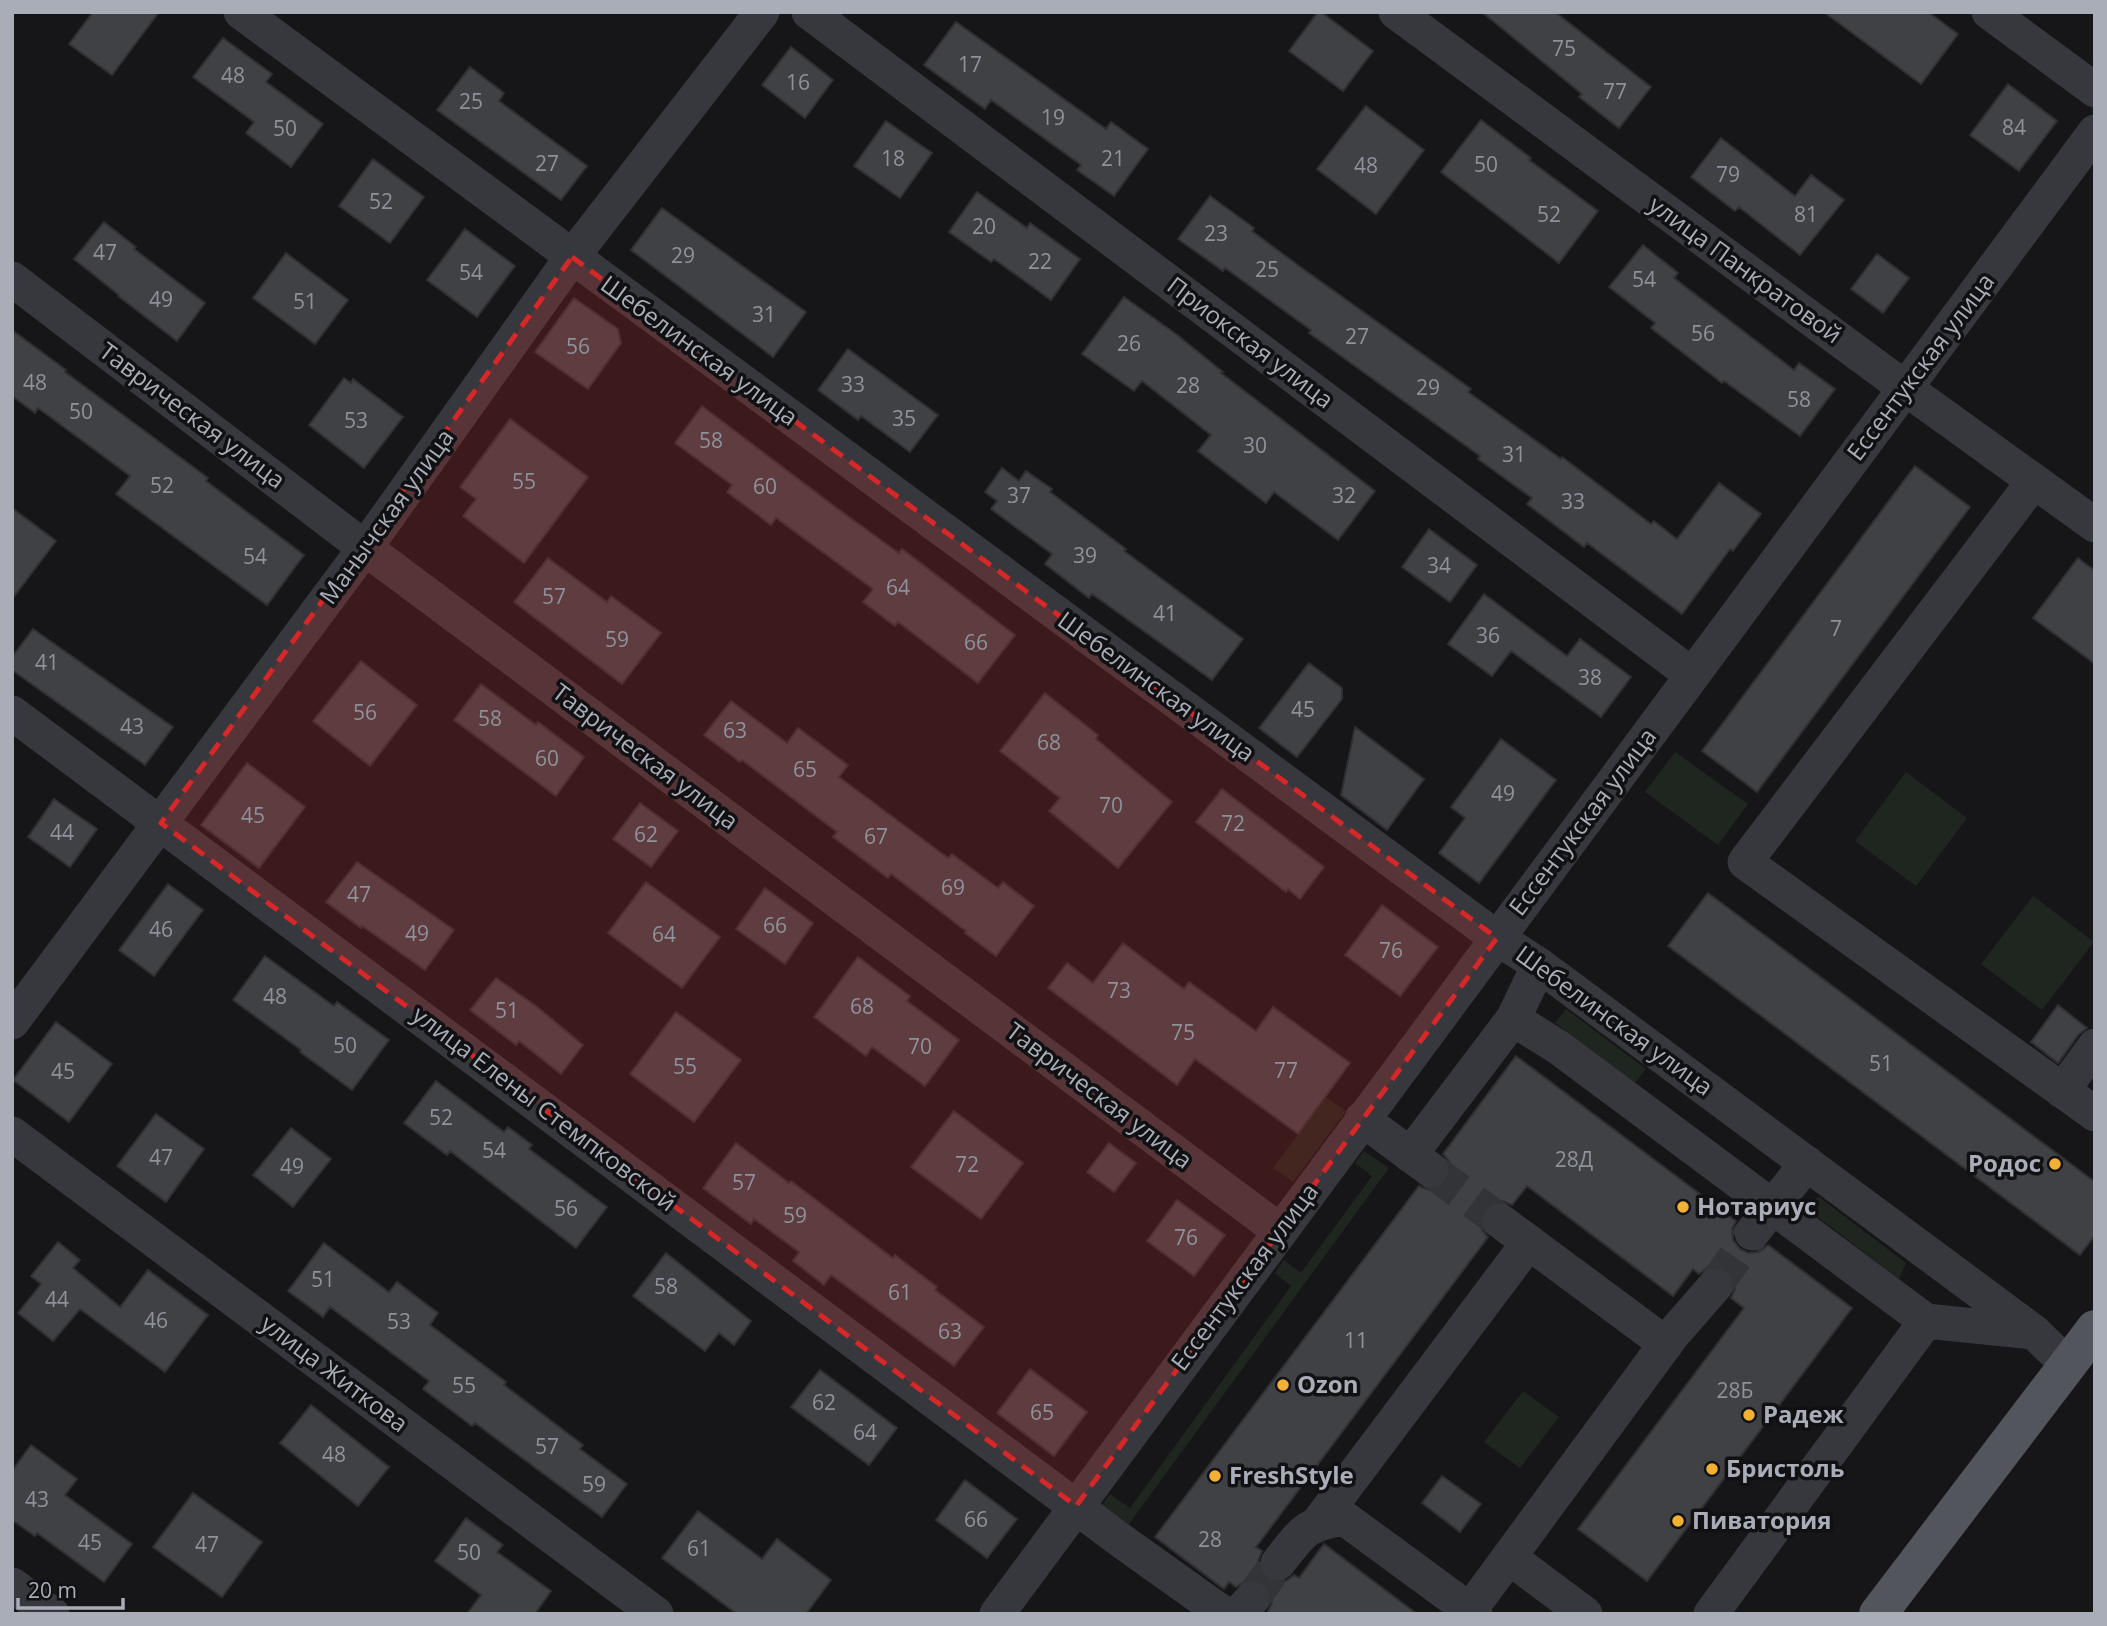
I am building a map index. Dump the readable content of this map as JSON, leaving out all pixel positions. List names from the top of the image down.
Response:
{
  "streets": {
    "street": [
      "улица Панкратовой",
      "Приокская улица",
      "Шебелинская улица",
      "Ессентукская улица",
      "Таврическая улица",
      "Манычская улица",
      "улица Елены Стемпковской",
      "улица Житкова"
    ]
  },
  "crossings": [
    ["улица Панкратовой", "Ессентукская улица"],
    ["Приокская улица", "Ессентукская улица"],
    ["Шебелинская улица", "Ессентукская улица"],
    ["Шебелинская улица", "Манычская улица"],
    ["Ессентукская улица", "Таврическая улица"],
    ["Ессентукская улица", "улица Елены Стемпковской"],
    ["Таврическая улица", "Манычская улица"],
    ["Манычская улица", "улица Елены Стемпковской"]
  ],
  "places": [
    "Родос",
    "Нотариус",
    "Ozon",
    "Радеж",
    "Бристоль",
    "FreshStyle",
    "Пиватория"
  ],
  "house_numbers": [
    "75",
    "17",
    "48",
    "16",
    "77",
    "25",
    "19",
    "84",
    "50",
    "18",
    "21",
    "27",
    "50",
    "48",
    "79",
    "52",
    "52",
    "81",
    "20",
    "23",
    "47",
    "29",
    "22",
    "25",
    "54",
    "54",
    "49",
    "51",
    "31",
    "56",
    "27",
    "26",
    "56",
    "48",
    "33",
    "28",
    "29",
    "58",
    "50",
    "35",
    "53",
    "58",
    "30",
    "31",
    "55",
    "52",
    "60",
    "37",
    "32",
    "33",
    "39",
    "54",
    "34",
    "64",
    "57",
    "41",
    "7",
    "36",
    "59",
    "66",
    "41",
    "38",
    "45",
    "56",
    "58",
    "43",
    "63",
    "68",
    "60",
    "65",
    "49",
    "70",
    "45",
    "72",
    "44",
    "62",
    "67",
    "69",
    "47",
    "66",
    "46",
    "49",
    "64",
    "76",
    "73",
    "48",
    "68",
    "51",
    "75",
    "50",
    "70",
    "51",
    "55",
    "77",
    "45",
    "52",
    "54",
    "47",
    "28Д",
    "72",
    "49",
    "57",
    "56",
    "59",
    "76",
    "51",
    "58",
    "61",
    "44",
    "46",
    "53",
    "63",
    "11",
    "55",
    "28Б",
    "62",
    "65",
    "64",
    "57",
    "48",
    "59",
    "43",
    "66",
    "28",
    "45",
    "47",
    "61",
    "50"
  ],
  "scale_bar": "20 m"
}
